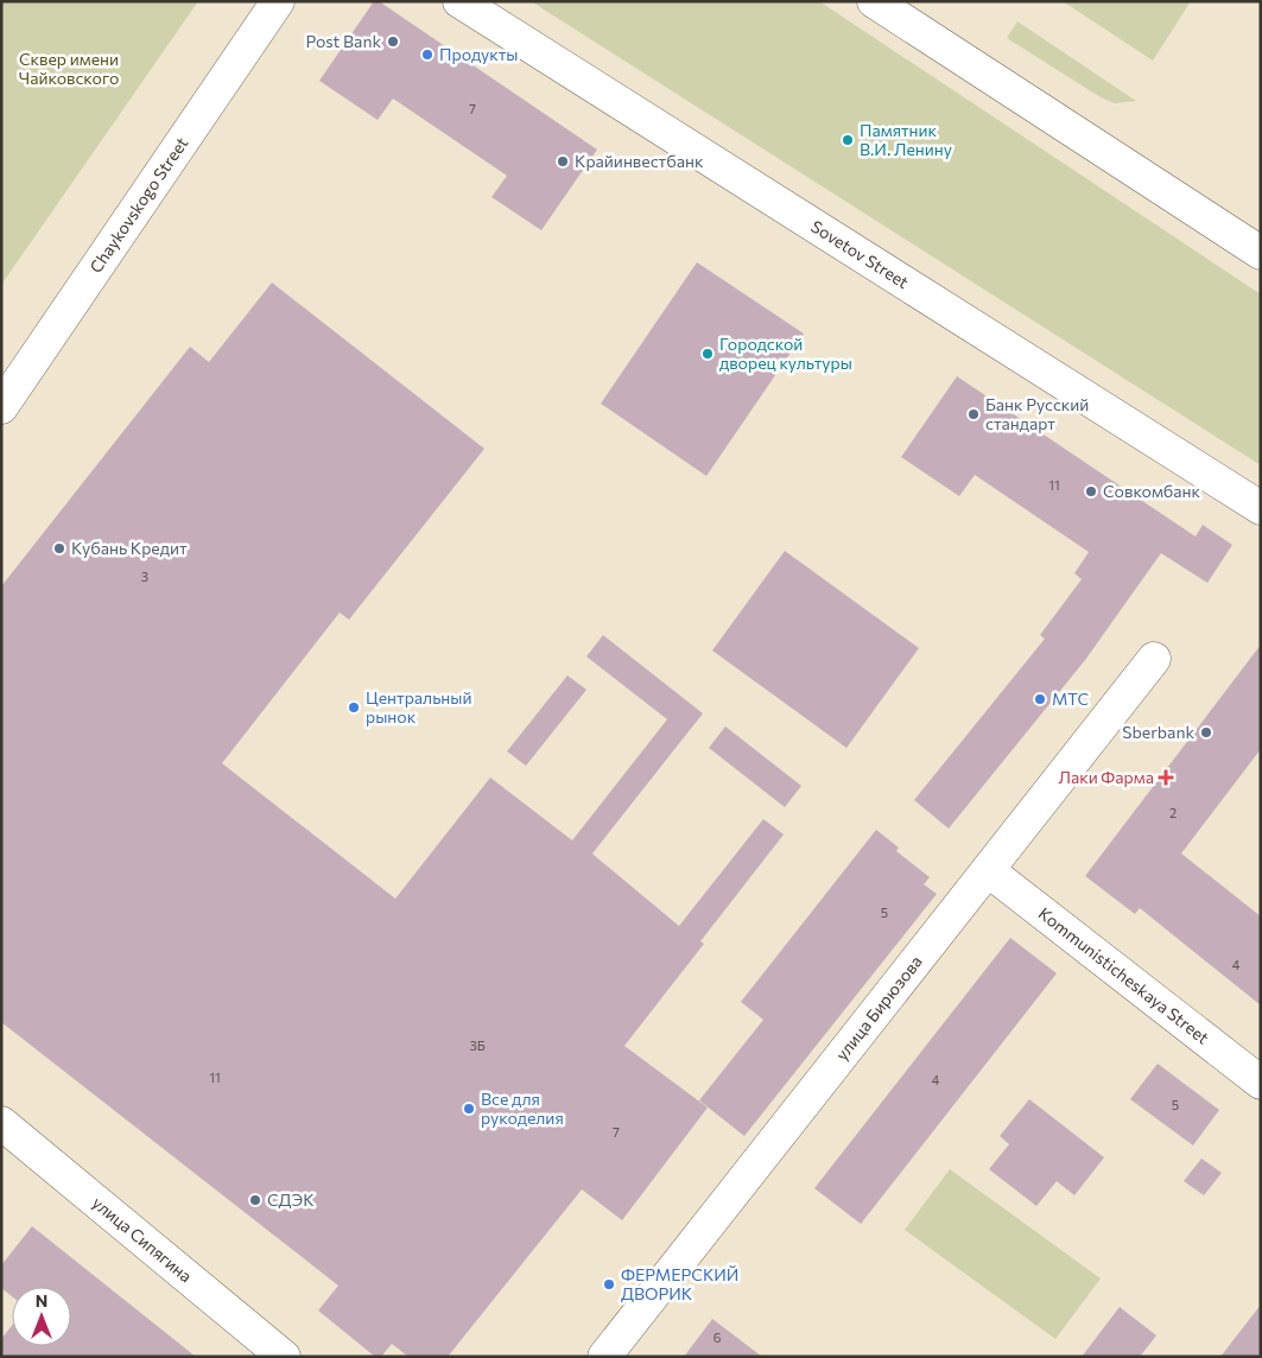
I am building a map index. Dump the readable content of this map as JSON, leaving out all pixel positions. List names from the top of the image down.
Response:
{
  "streets": {
    "street": [
      "Chaykovskogo Street",
      "Sovetov Street",
      "Kommunisticheskaya Street",
      "улица Бирюзова",
      "улица Сипягина"
    ]
  },
  "crossings": [
    ["Kommunisticheskaya Street", "улица Бирюзова"]
  ],
  "parks": ["Сквер имени Чайковского"],
  "places": {
    "other": [
      "Post Bank",
      "Продукты",
      "Памятник В.И. Ленину",
      "Крайинвестбанк",
      "Городской дворец культуры",
      "Банк Русский стандарт",
      "Совкомбанк",
      "Кубань Кредит",
      "МТС",
      "Центральный рынок",
      "Sberbank",
      "Все для рукоделия",
      "СДЭК",
      "ФЕРМЕРСКИЙ ДВОРИК"
    ],
    "health": ["Лаки Фарма"]
  },
  "house_numbers": [
    "7",
    "11",
    "3",
    "2",
    "5",
    "4",
    "3Б",
    "11",
    "4",
    "5",
    "7",
    "6"
  ],
  "north": "top"
}
